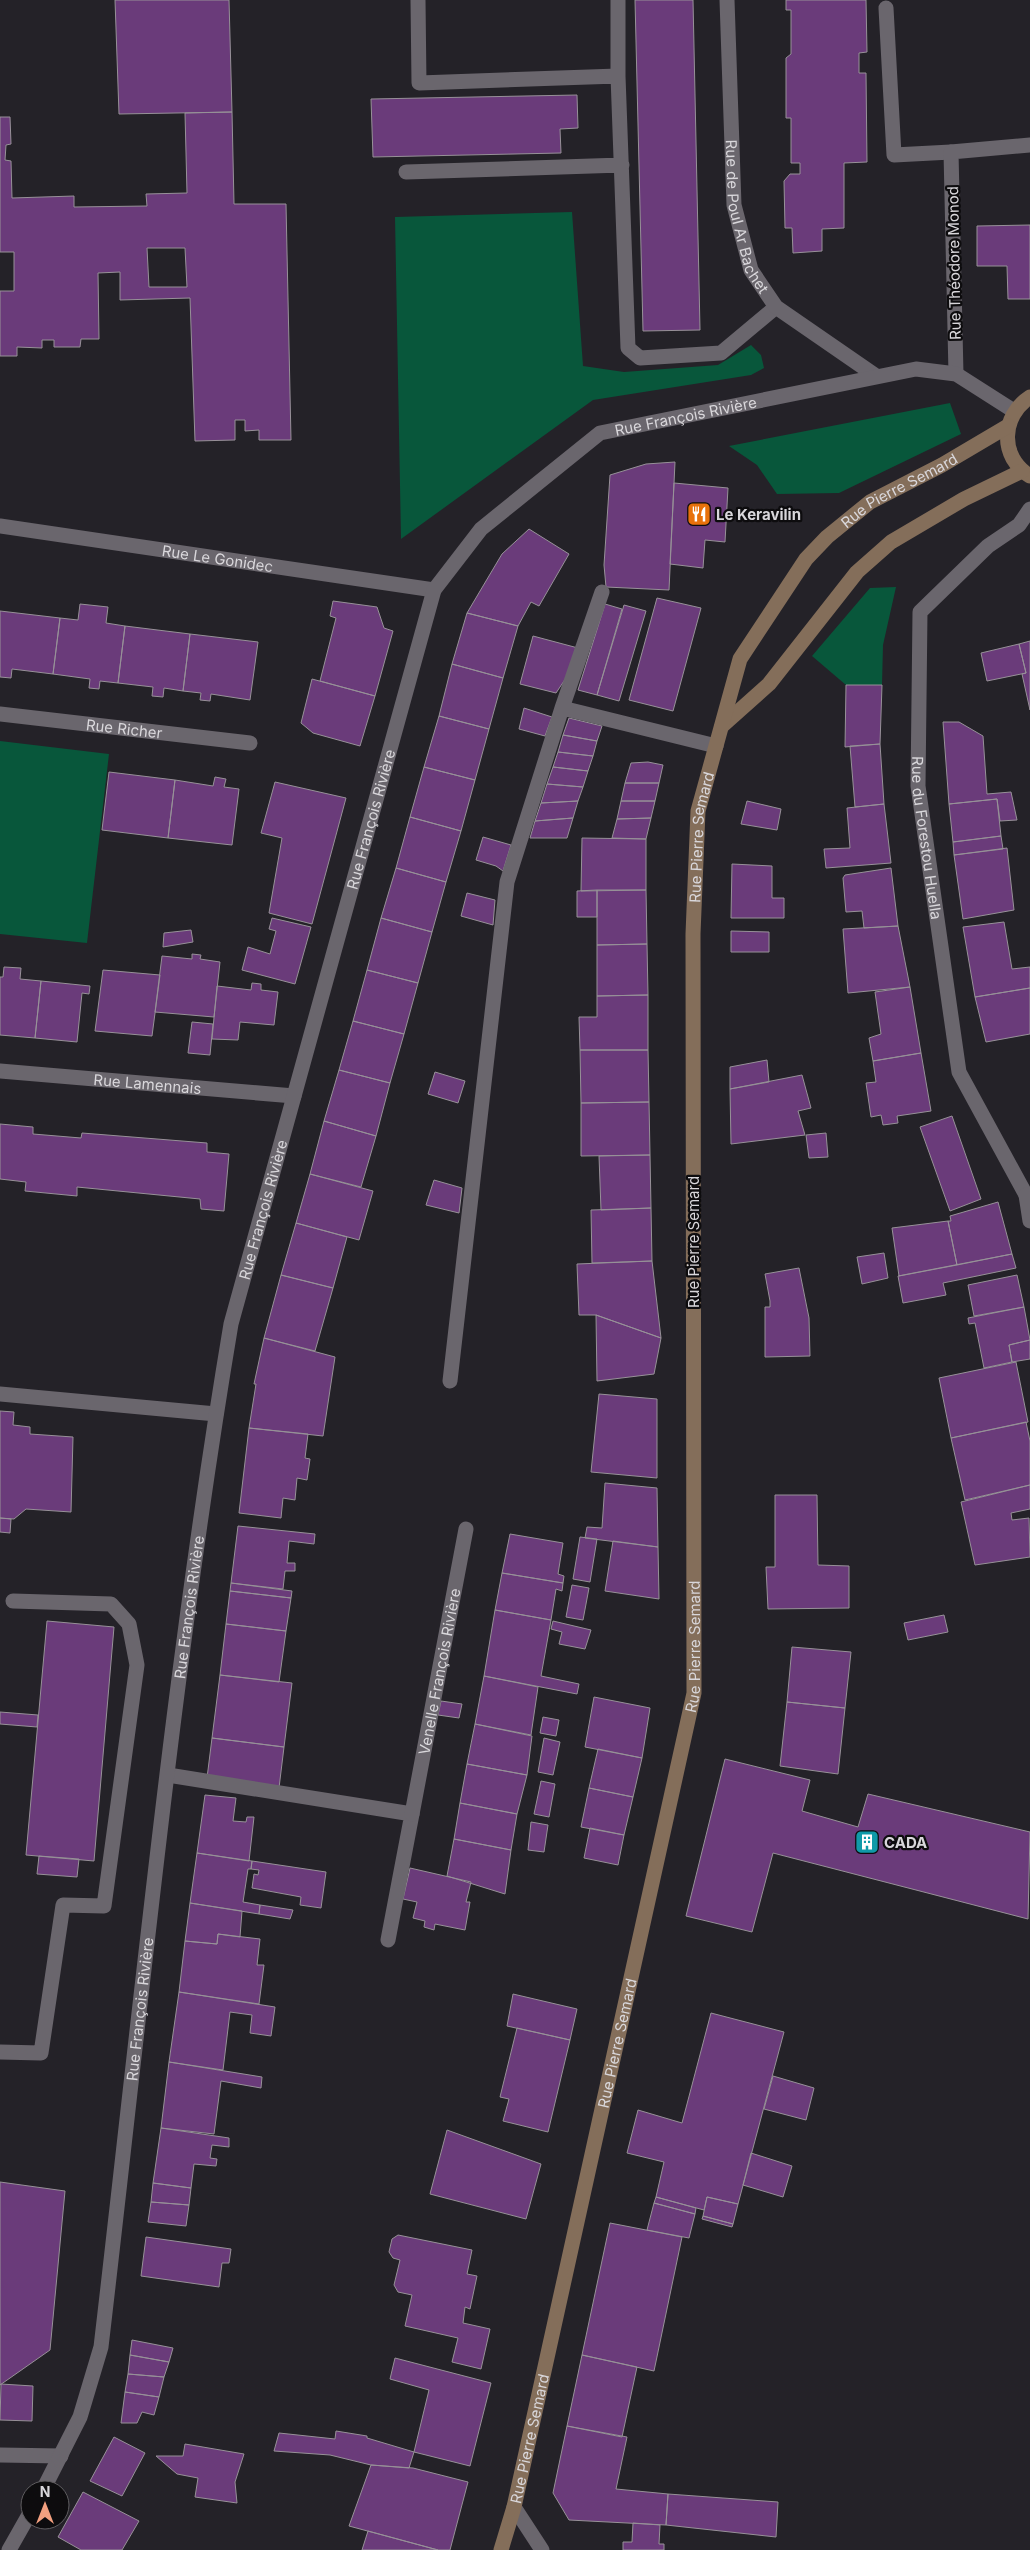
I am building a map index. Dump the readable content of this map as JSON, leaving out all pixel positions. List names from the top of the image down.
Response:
{
  "streets": {
    "main road": ["Rue Pierre Semard"],
    "street": [
      "Rue de Poul Ar Bachet",
      "Rue Théodore Monod",
      "Rue François Rivière",
      "Rue Le Gonidec",
      "Rue Richer",
      "Rue du Forestou Huella",
      "Rue Lamennais",
      "Venelle François Rivière"
    ]
  },
  "crossings": [
    ["Rue de Poul Ar Bachet", "Rue François Rivière"],
    ["Rue Théodore Monod", "Rue François Rivière"],
    ["Rue François Rivière", "Rue Le Gonidec"],
    ["Rue François Rivière", "Rue Lamennais"]
  ],
  "places": {
    "restaurant": ["Le Keravilin"],
    "building": ["CADA"]
  },
  "north": "top"
}
